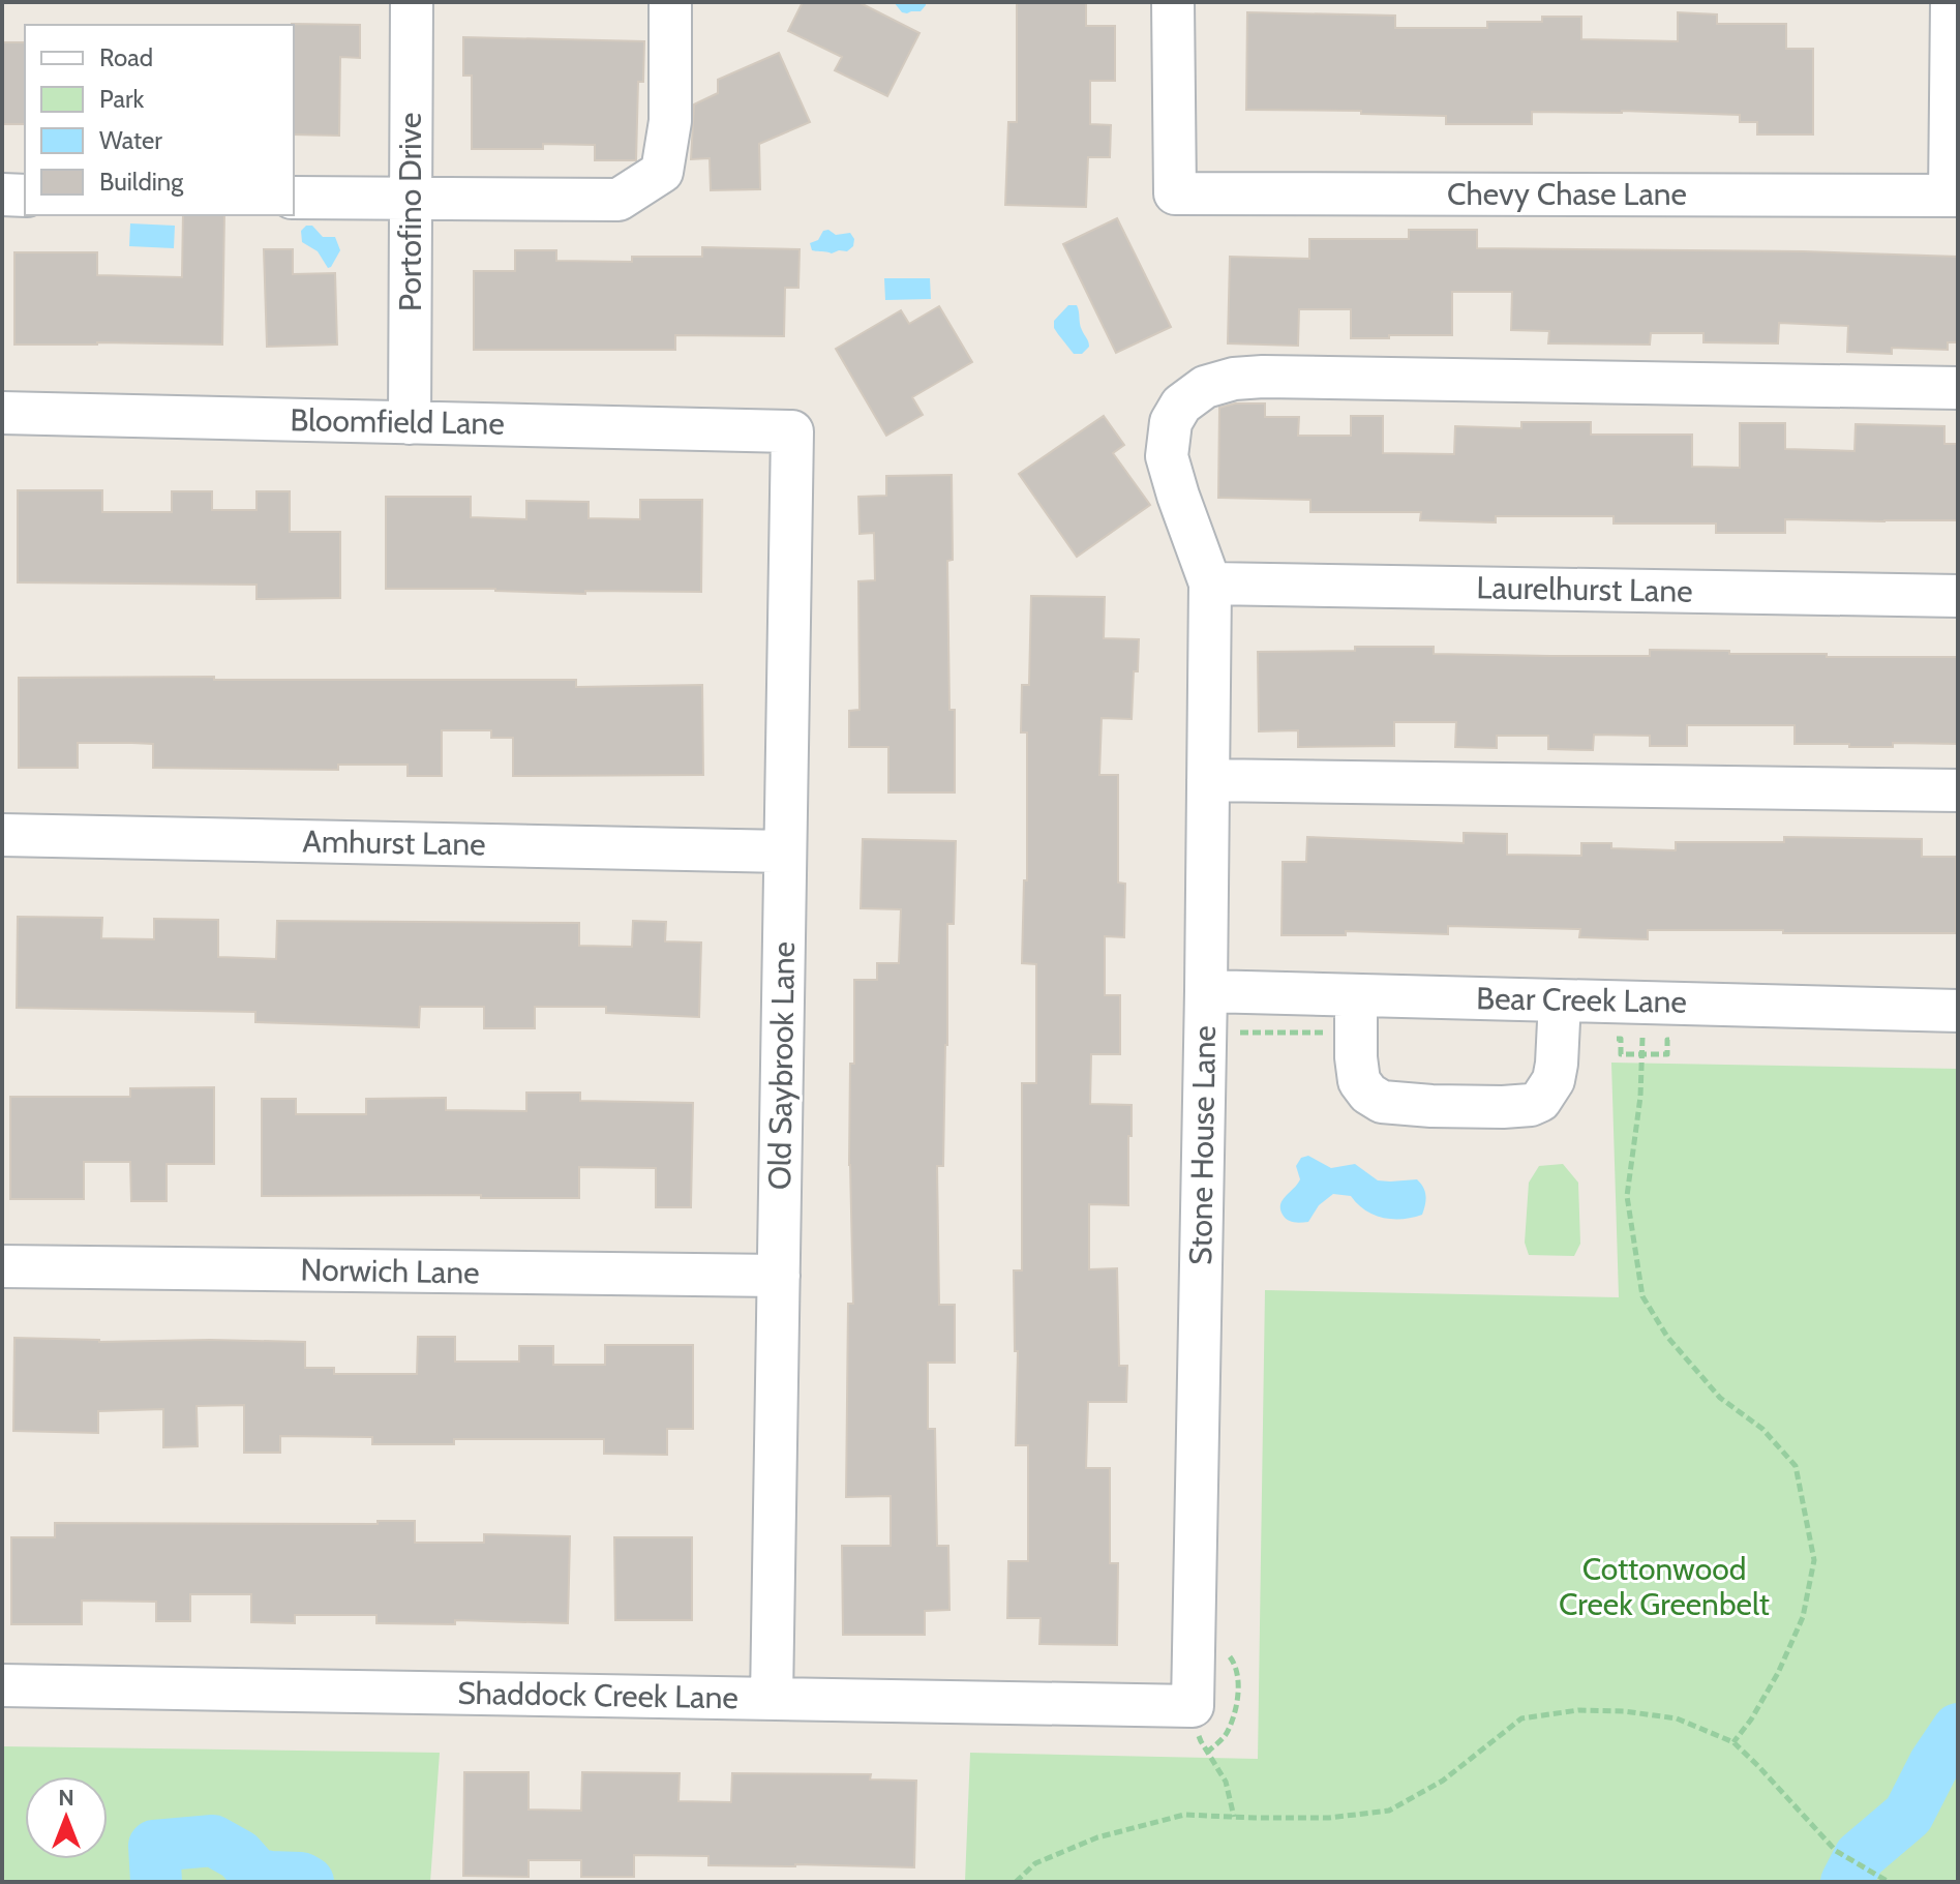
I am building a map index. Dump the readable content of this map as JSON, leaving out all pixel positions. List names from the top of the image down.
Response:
{
  "streets": {
    "street": [
      "Chevy Chase Lane",
      "Portofino Drive",
      "Bloomfield Lane",
      "Laurelhurst Lane",
      "Amhurst Lane",
      "Bear Creek Lane",
      "Old Saybrook Lane",
      "Stone House Lane",
      "Norwich Lane",
      "Shaddock Creek Lane"
    ]
  },
  "crossings": [
    ["Portofino Drive", "Bloomfield Lane"],
    ["Bloomfield Lane", "Old Saybrook Lane"],
    ["Laurelhurst Lane", "Stone House Lane"],
    ["Amhurst Lane", "Old Saybrook Lane"],
    ["Bear Creek Lane", "Stone House Lane"],
    ["Old Saybrook Lane", "Norwich Lane"],
    ["Old Saybrook Lane", "Shaddock Creek Lane"],
    ["Stone House Lane", "Shaddock Creek Lane"]
  ],
  "parks": ["Cottonwood Creek Greenbelt"],
  "legend": [
    "Road",
    "Park",
    "Water",
    "Building"
  ],
  "north": "top"
}
